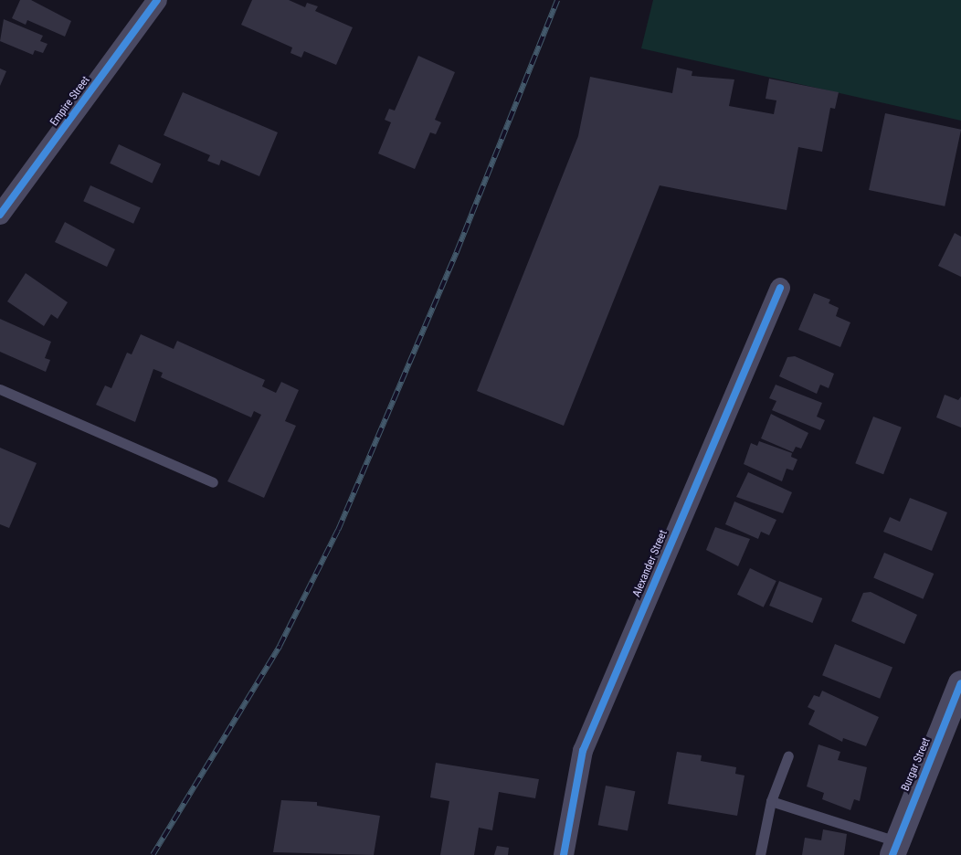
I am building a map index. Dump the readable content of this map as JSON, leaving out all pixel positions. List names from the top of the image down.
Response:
{
  "streets": {
    "street": ["Empire Street", "Alexander Street", "Burgar Street"]
  }
}
